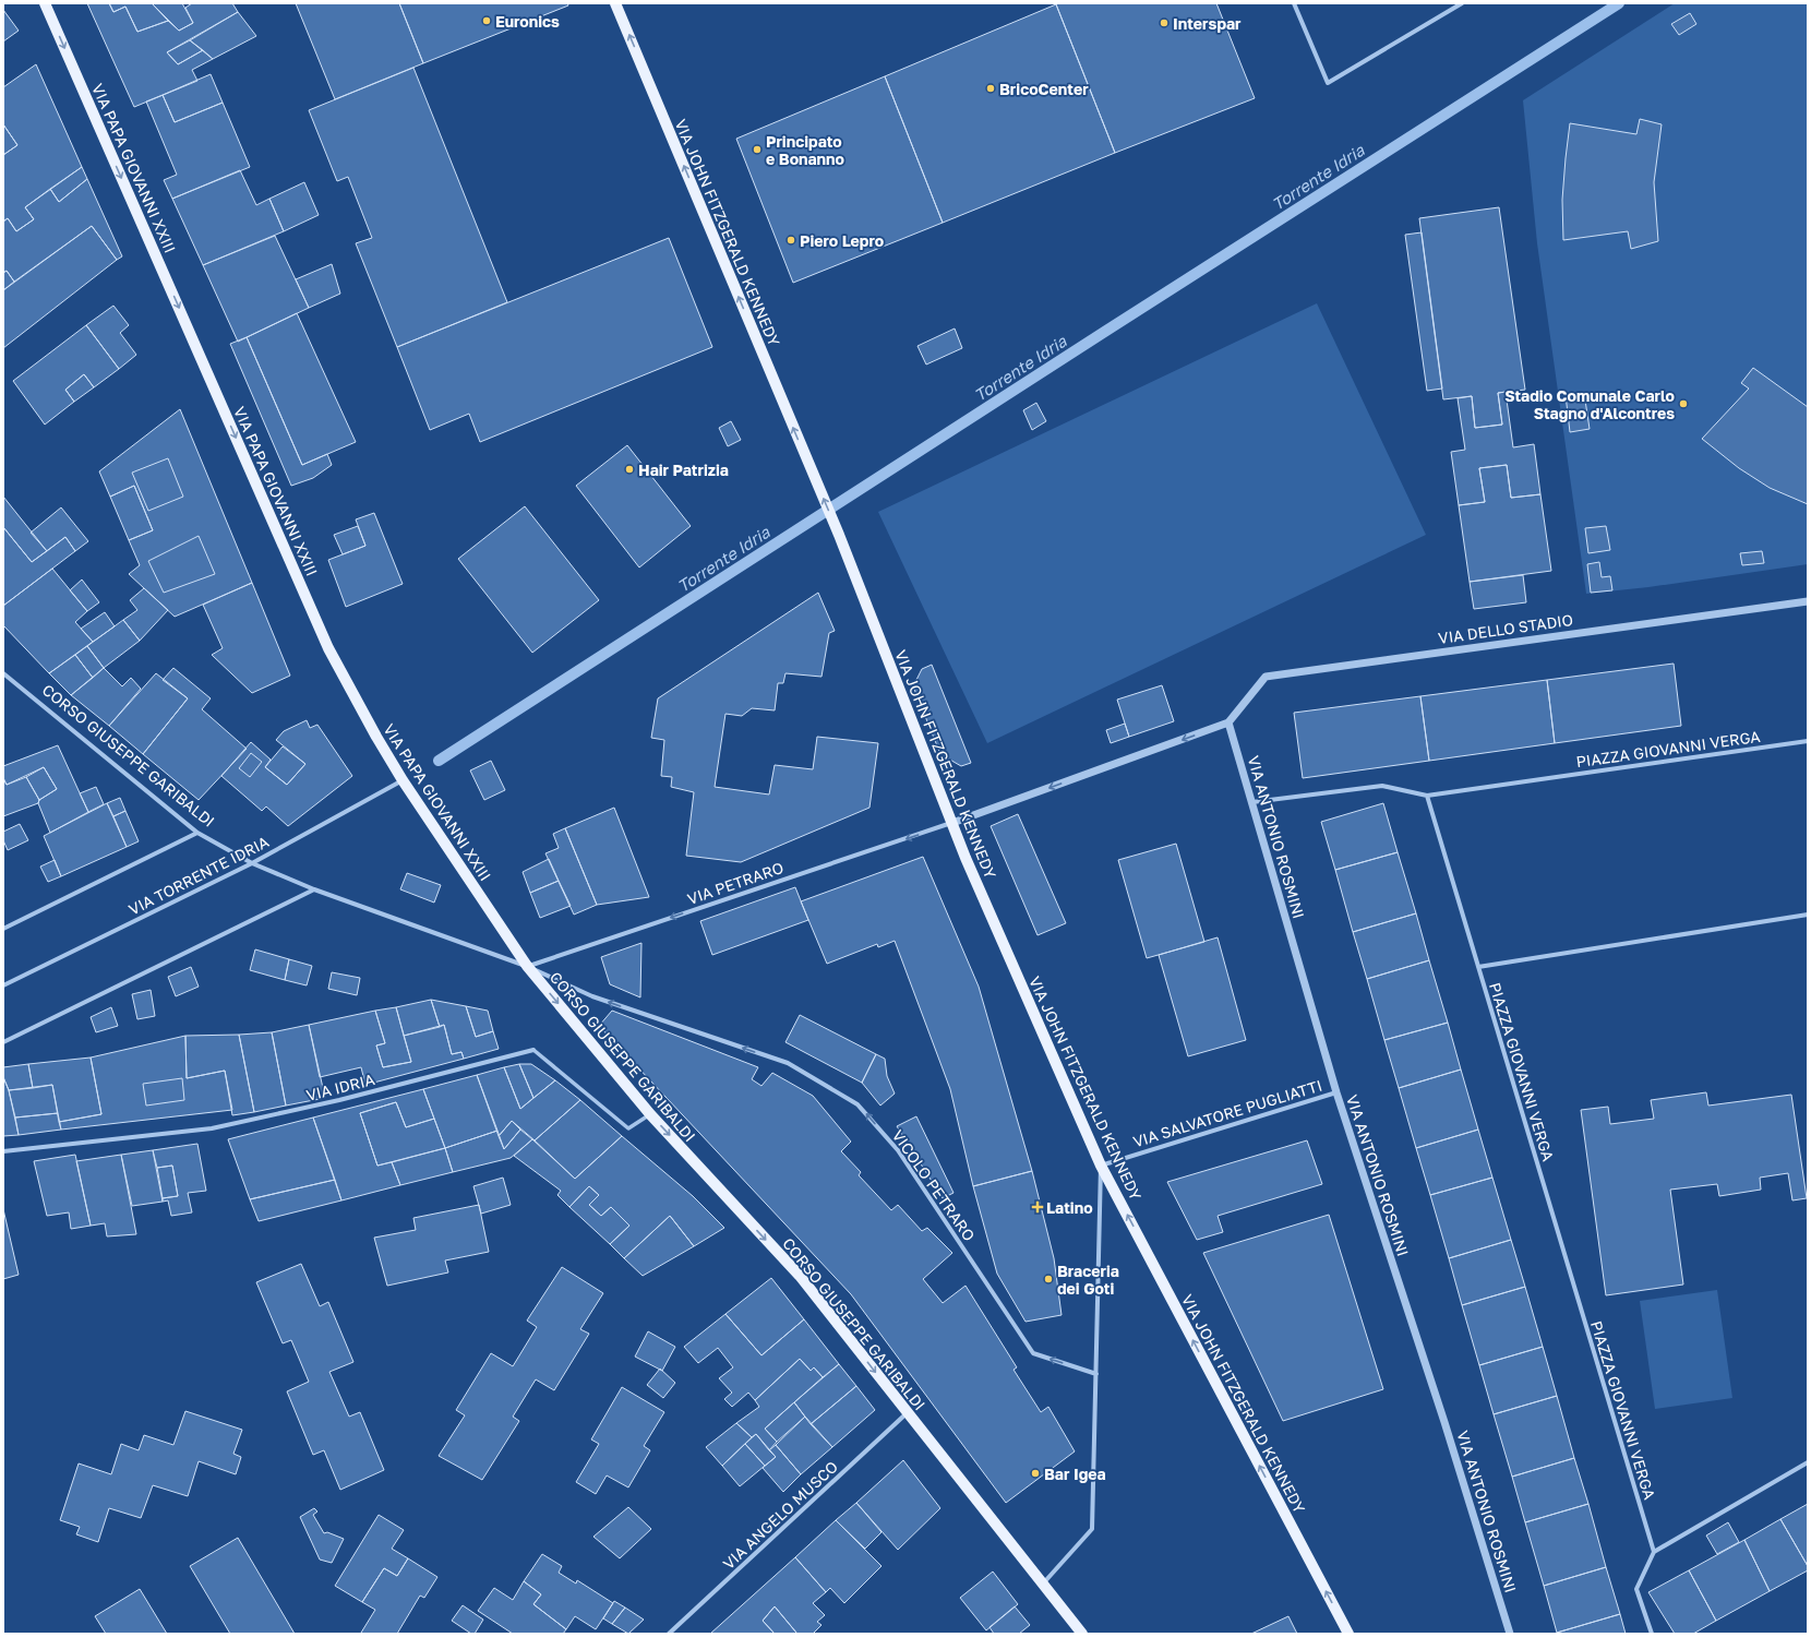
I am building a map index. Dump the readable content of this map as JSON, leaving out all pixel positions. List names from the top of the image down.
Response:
{
  "streets": {
    "main road": ["VIA PAPA GIOVANNI XXIII", "VIA JOHN FITZGERALD KENNEDY", "CORSO GIUSEPPE GARIBALDI"],
    "street": [
      "VIA DELLO STADIO",
      "PIAZZA GIOVANNI VERGA",
      "VIA ANTONIO ROSMINI",
      "VIA TORRENTE IDRIA",
      "VIA PETRARO",
      "VIA IDRIA",
      "VIA SALVATORE PUGLIATTI",
      "VICOLO PETRARO",
      "VIA ANGELO MUSCO"
    ]
  },
  "crossings": [
    ["VIA PAPA GIOVANNI XXIII", "CORSO GIUSEPPE GARIBALDI"],
    ["VIA PAPA GIOVANNI XXIII", "VIA TORRENTE IDRIA"],
    ["VIA PAPA GIOVANNI XXIII", "VIA PETRARO"],
    ["VIA PAPA GIOVANNI XXIII", "VICOLO PETRARO"],
    ["VIA JOHN FITZGERALD KENNEDY", "VIA PETRARO"],
    ["VIA JOHN FITZGERALD KENNEDY", "VIA SALVATORE PUGLIATTI"],
    ["VIA DELLO STADIO", "VIA ANTONIO ROSMINI"],
    ["CORSO GIUSEPPE GARIBALDI", "VIA TORRENTE IDRIA"],
    ["CORSO GIUSEPPE GARIBALDI", "VIA PETRARO"],
    ["CORSO GIUSEPPE GARIBALDI", "VIA IDRIA"],
    ["CORSO GIUSEPPE GARIBALDI", "VICOLO PETRARO"],
    ["CORSO GIUSEPPE GARIBALDI", "VIA ANGELO MUSCO"],
    ["VIA ANTONIO ROSMINI", "VIA SALVATORE PUGLIATTI"],
    ["VIA PETRARO", "VICOLO PETRARO"]
  ],
  "one_way": [
    "VIA PAPA GIOVANNI XXIII",
    "VIA JOHN FITZGERALD KENNEDY",
    "CORSO GIUSEPPE GARIBALDI",
    "VIA PETRARO",
    "VICOLO PETRARO"
  ],
  "water": ["Torrente Idria"],
  "places": {
    "other": [
      "Euronics",
      "Interspar",
      "BricoCenter",
      "Principato e Bonanno",
      "Piero Lepro",
      "Stadio Comunale Carlo Stagno d'Alcontres",
      "Hair Patrizia",
      "Braceria dei Goti",
      "Bar Igea"
    ],
    "health": ["Latino"]
  }
}
